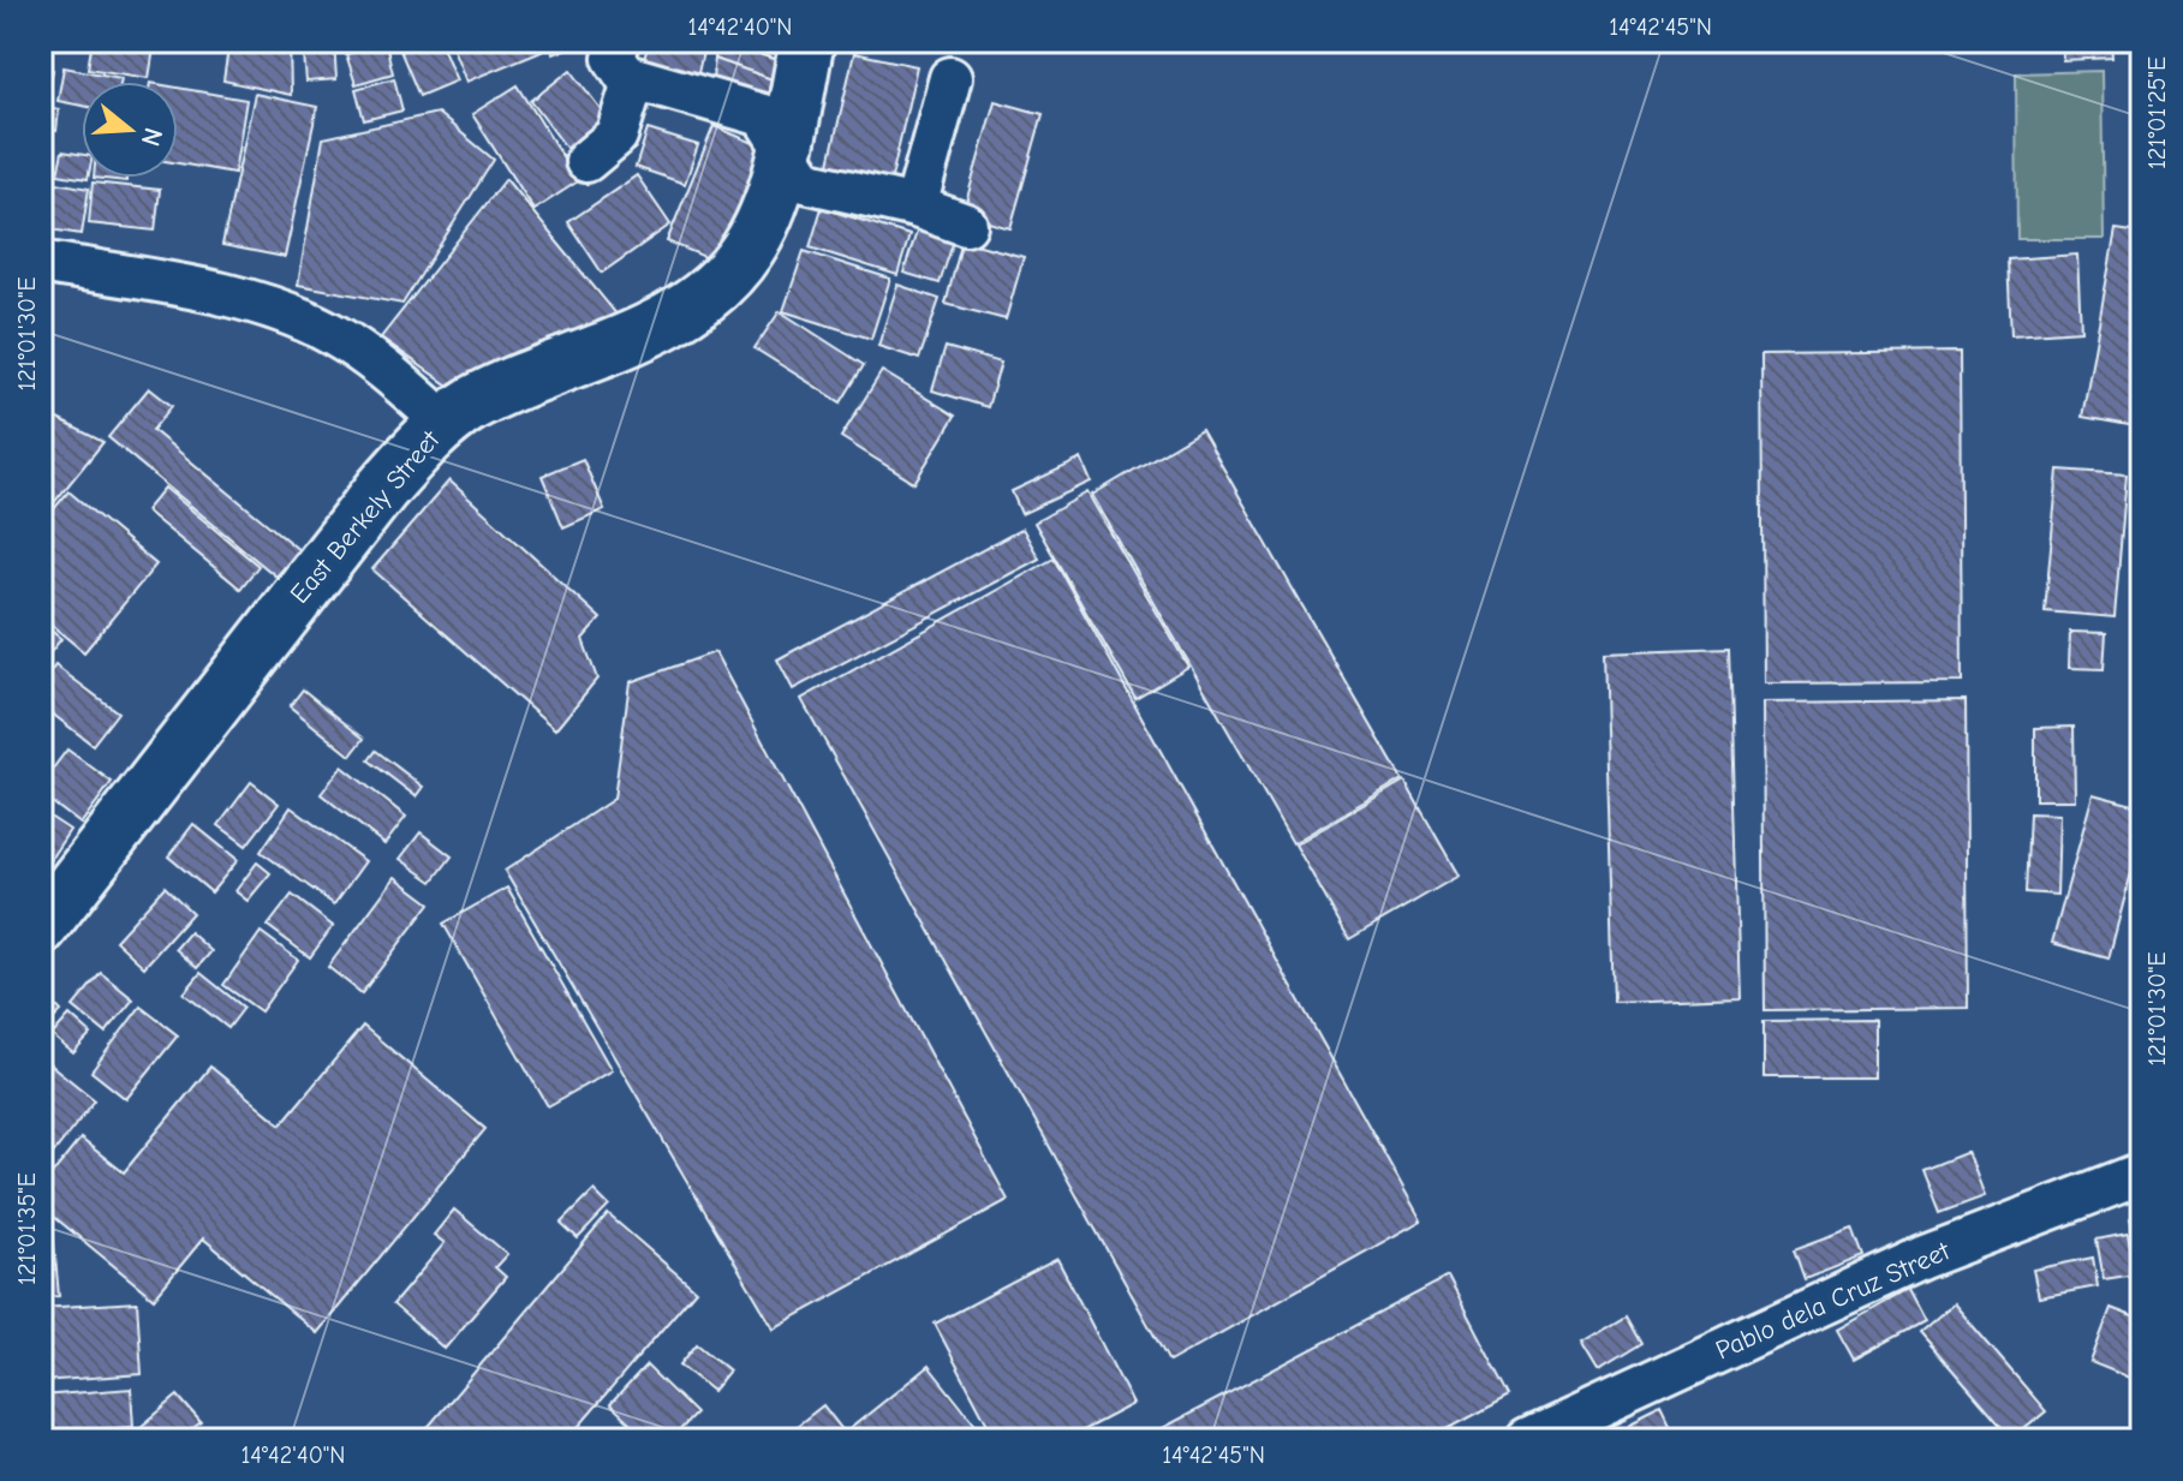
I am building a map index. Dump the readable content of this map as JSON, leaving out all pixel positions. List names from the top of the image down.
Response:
{
  "streets": {
    "street": ["East Berkely Street", "Pablo dela Cruz Street"]
  },
  "north": "right",
  "coordinates": [
    "14°42'40\"N",
    "14°42'45\"N",
    "121°01'25\"E",
    "121°01'30\"E",
    "121°01'35\"E"
  ]
}
